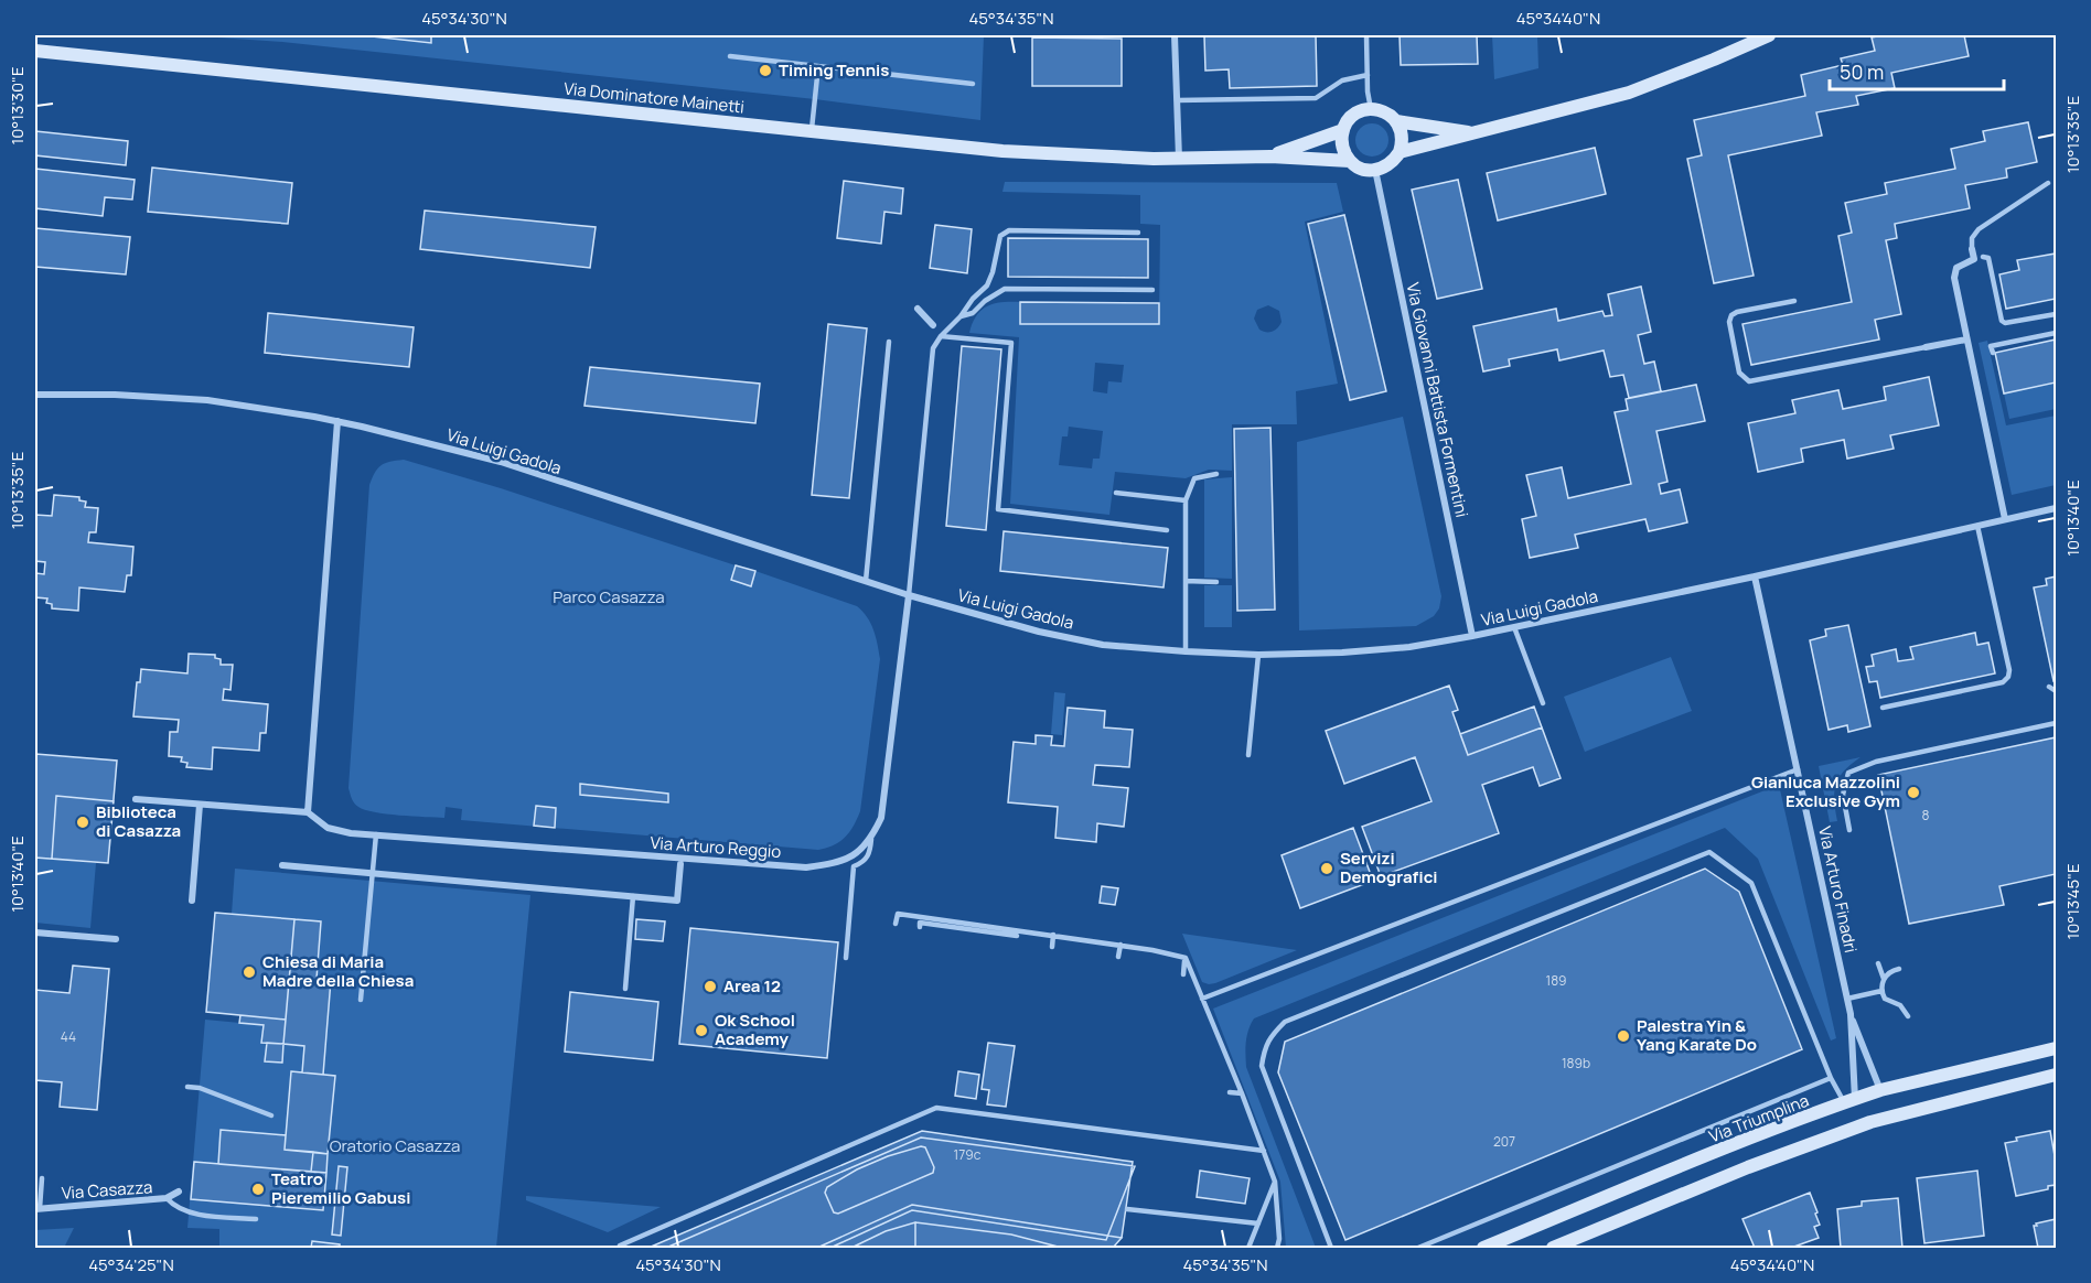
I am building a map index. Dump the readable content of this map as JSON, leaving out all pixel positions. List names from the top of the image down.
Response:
{
  "streets": {
    "street": [
      "Via Dominatore Mainetti",
      "Via Giovanni Battista Formentini",
      "Via Luigi Gadola",
      "Via Arturo Reggio",
      "Via Arturo Finadri",
      "Via Triumplina",
      "Via Casazza"
    ]
  },
  "crossings": [
    ["Via Dominatore Mainetti", "Via Giovanni Battista Formentini"],
    ["Via Giovanni Battista Formentini", "Via Luigi Gadola"],
    ["Via Luigi Gadola", "Via Arturo Finadri"]
  ],
  "parks": ["Parco Casazza", "Oratorio Casazza"],
  "places": [
    "Timing Tennis",
    "Gianluca Mazzolini Exclusive Gym",
    "Biblioteca di Casazza",
    "Servizi Demografici",
    "Chiesa di Maria Madre della Chiesa",
    "Area 12",
    "Ok School Academy",
    "Palestra Yin & Yang Karate Do",
    "Teatro Pieremilio Gabusi"
  ],
  "house_numbers": [
    "8",
    "189",
    "44",
    "189b",
    "207",
    "179c"
  ],
  "scale_bar": "50 m",
  "coordinates": [
    "45°34'30\"N",
    "45°34'35\"N",
    "45°34'40\"N",
    "10°13'30\"E",
    "10°13'35\"E",
    "10°13'40\"E",
    "10°13'45\"E",
    "45°34'25\"N"
  ]
}
